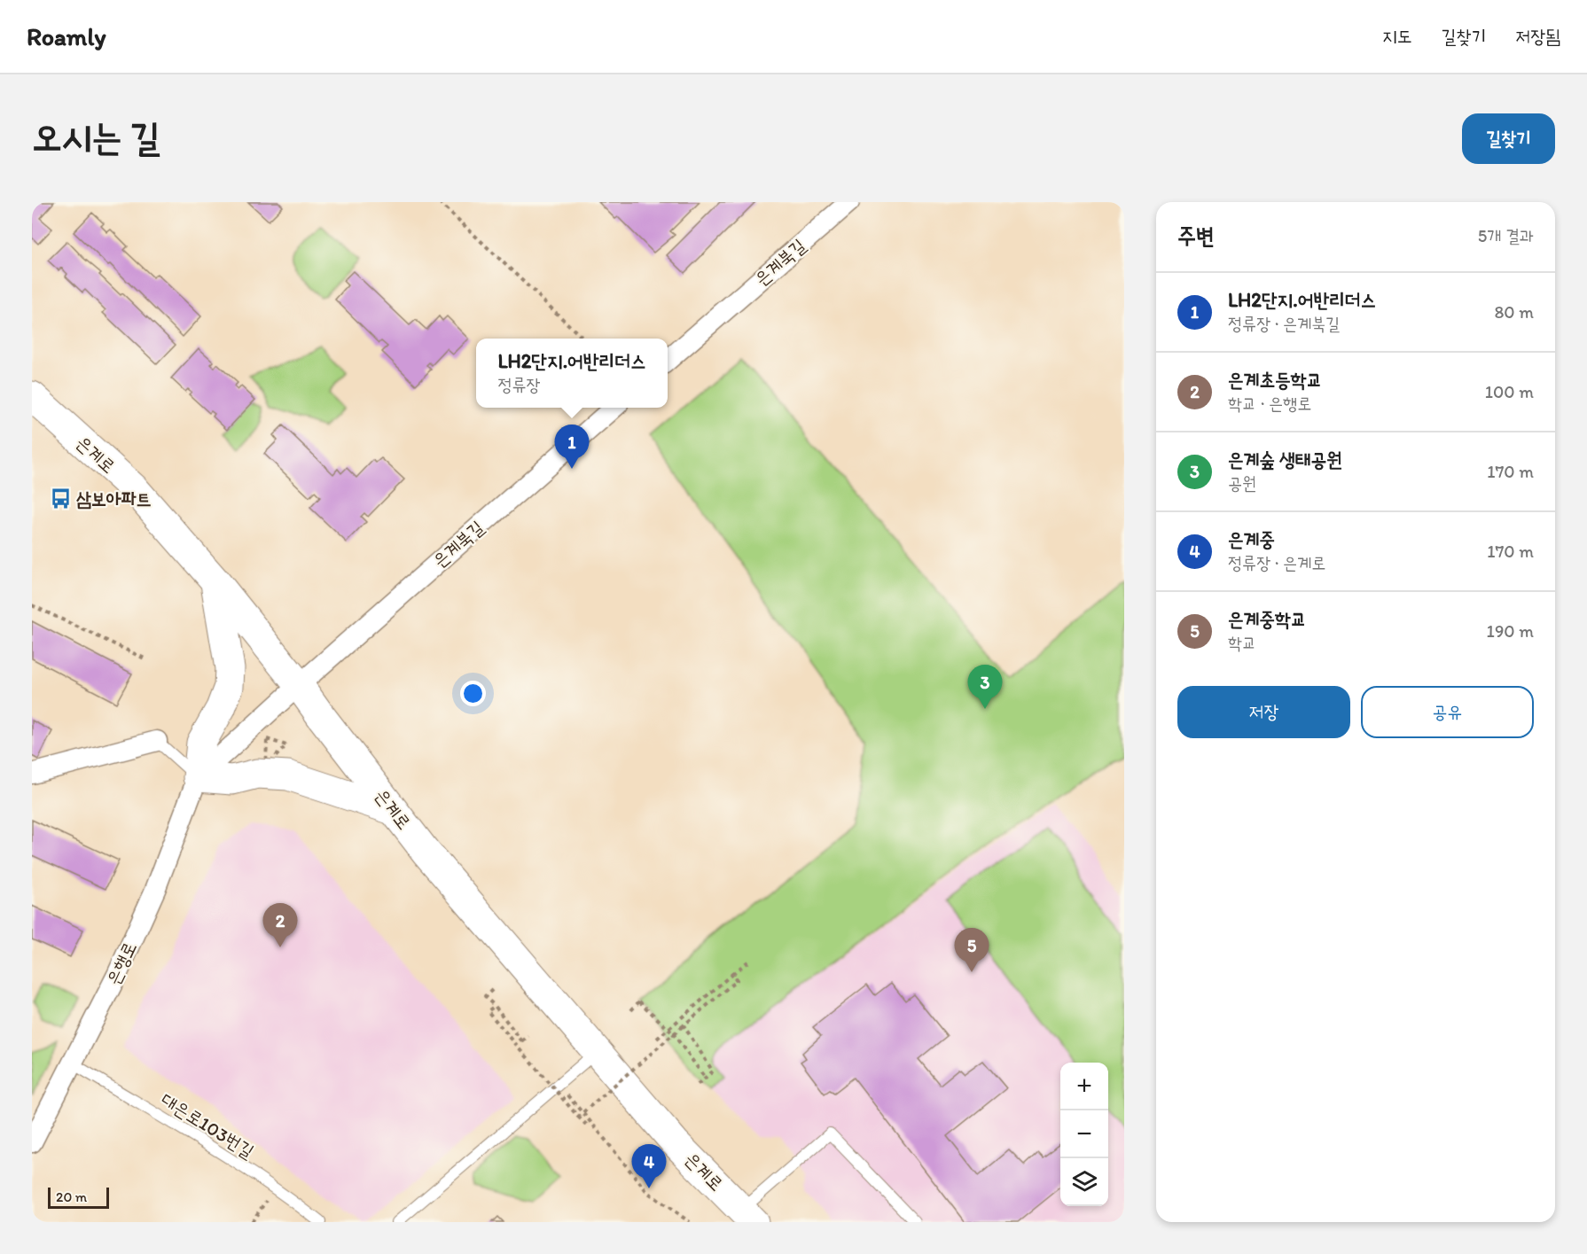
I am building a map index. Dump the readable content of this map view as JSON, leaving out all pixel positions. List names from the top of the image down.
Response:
{
  "streets": {
    "street": ["은계북길", "은계로", "은행로"],
    "lane": ["대은로103번길"]
  },
  "crossings": [
    ["은계북길", "은계로"],
    ["은계북길", "은행로"],
    ["은행로", "대은로103번길"]
  ],
  "places": {
    "bus stop": ["삼보아파트"]
  },
  "scale_bar": "20 m",
  "page": {
    "header": "Roamly",
    "nav": ["지도", "길찾기", "저장됨"],
    "buttons": [
      "길찾기",
      ["저장", "공유"]
    ],
    "title": "오시는 길",
    "heading": ["주변", "5개 결과"],
    "list": [
      {
        "mark": "1",
        "name": "LH2단지.어반리더스",
        "note": "정류장 · 은계북길",
        "value": "80 m"
      },
      {
        "mark": "2",
        "name": "은계초등학교",
        "note": "학교 · 은행로",
        "value": "100 m"
      },
      {
        "mark": "3",
        "name": "은계숲 생태공원",
        "note": "공원",
        "value": "170 m"
      },
      {
        "mark": "4",
        "name": "은계중",
        "note": "정류장 · 은계로",
        "value": "170 m"
      },
      {
        "mark": "5",
        "name": "은계중학교",
        "note": "학교",
        "value": "190 m"
      }
    ],
    "popup": ["LH2단지.어반리더스", "정류장"],
    "pins": [
      "1",
      "3",
      "2",
      "5",
      "4"
    ],
    "map_buttons": ["+", "−"],
    "scale": "20 m"
  }
}
